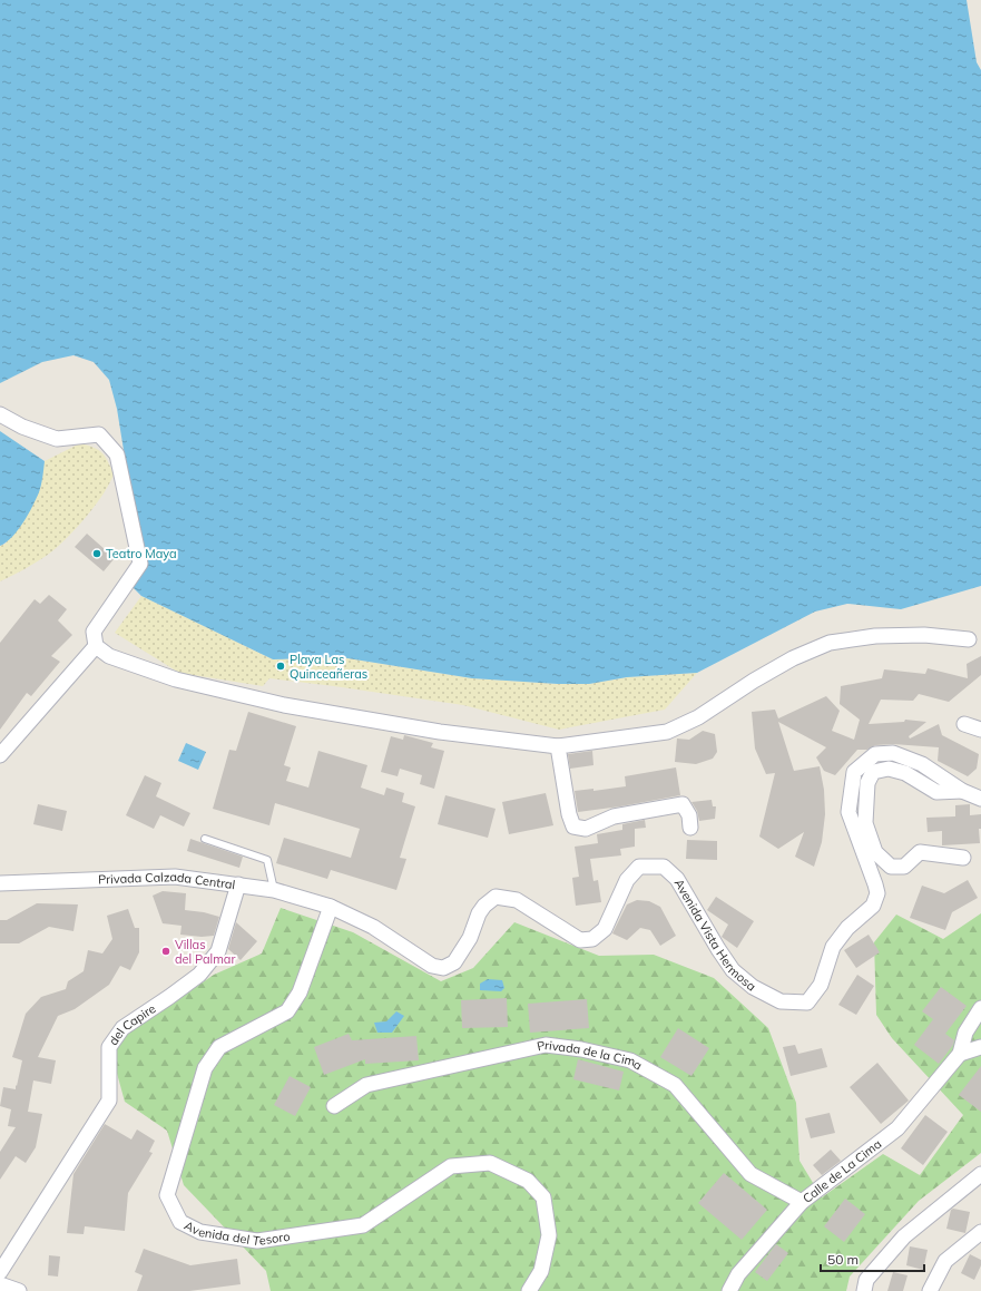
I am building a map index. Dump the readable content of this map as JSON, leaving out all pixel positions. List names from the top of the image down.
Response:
{
  "streets": {
    "street": [
      "Privada Calzada Central",
      "Avenida Vista Hermosa",
      "del Capire",
      "Privada de la Cima",
      "Calle de La Cima",
      "Avenida del Tesoro"
    ]
  },
  "crossings": [
    ["Privada Calzada Central", "Avenida Vista Hermosa"],
    ["Privada Calzada Central", "del Capire"],
    ["Privada Calzada Central", "Avenida del Tesoro"],
    ["Avenida Vista Hermosa", "Avenida del Tesoro"],
    ["Privada de la Cima", "Calle de La Cima"]
  ],
  "places": ["Teatro Maya", "Playa Las Quinceañeras", "Villas del Palmar"],
  "scale_bar": "50 m"
}
